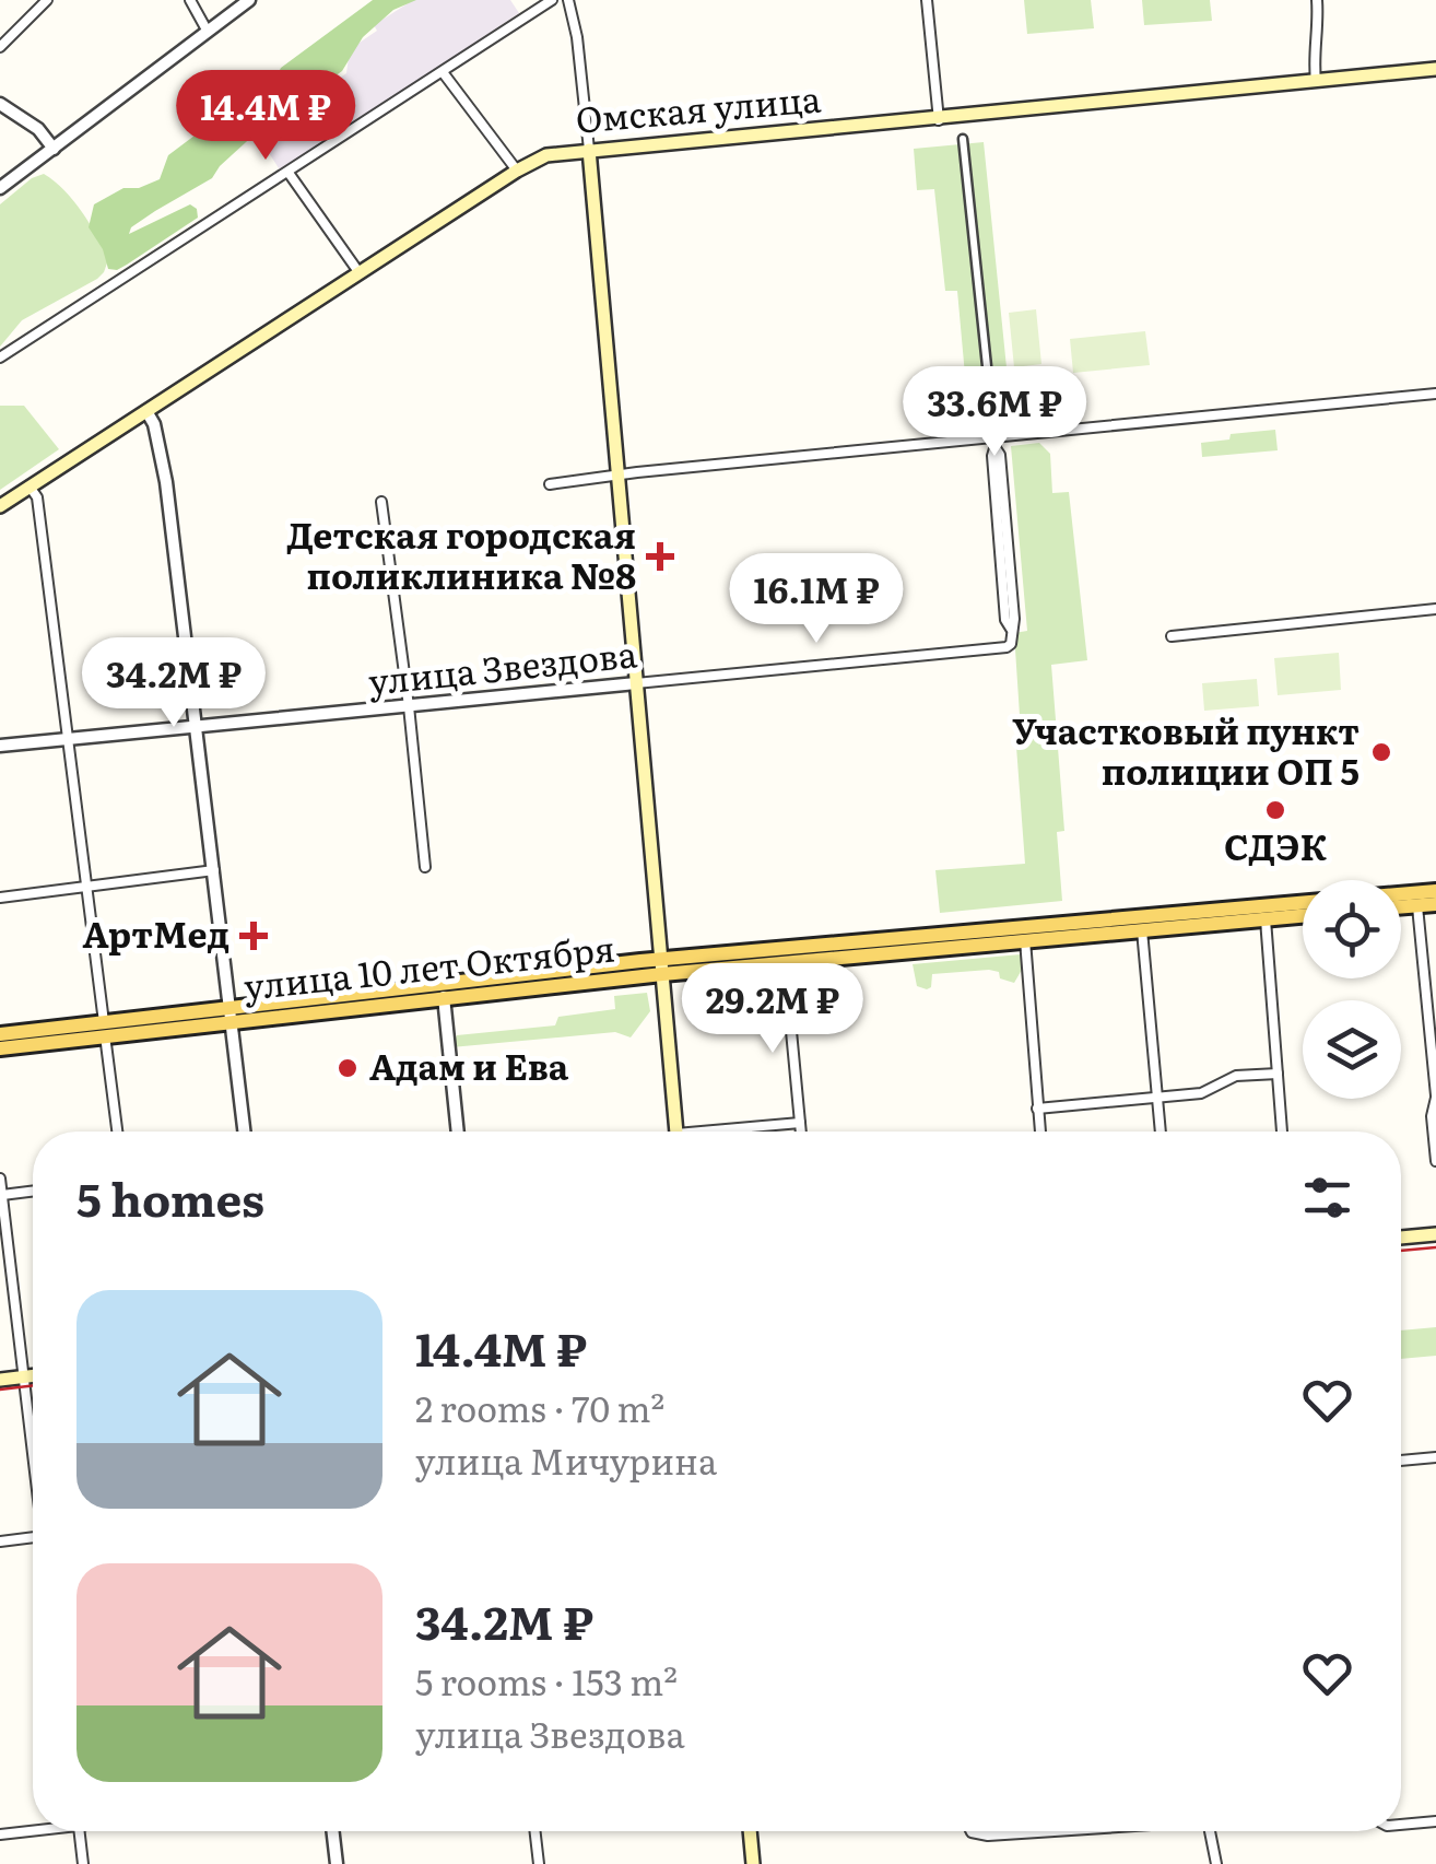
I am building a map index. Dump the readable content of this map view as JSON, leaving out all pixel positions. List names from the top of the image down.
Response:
{
  "streets": {
    "main road": ["Омская улица", "улица 10 лет Октября"],
    "street": ["улица Звездова"]
  },
  "places": {
    "health": ["Детская городская поликлиника №8", "АртМед"],
    "other": ["Участковый пункт полиции ОП 5", "СДЭК", "Адам и Ева"]
  },
  "page": {
    "price": [
      "14.4M ₽",
      "33.6M ₽",
      "16.1M ₽",
      "34.2M ₽",
      "29.2M ₽"
    ],
    "heading": "5 homes",
    "list": [
      {
        "name": "14.4M ₽",
        "note": "2 rooms · 70 m² · улица Мичурина"
      },
      {
        "name": "34.2M ₽",
        "note": "5 rooms · 153 m² · улица Звездова"
      }
    ]
  }
}
